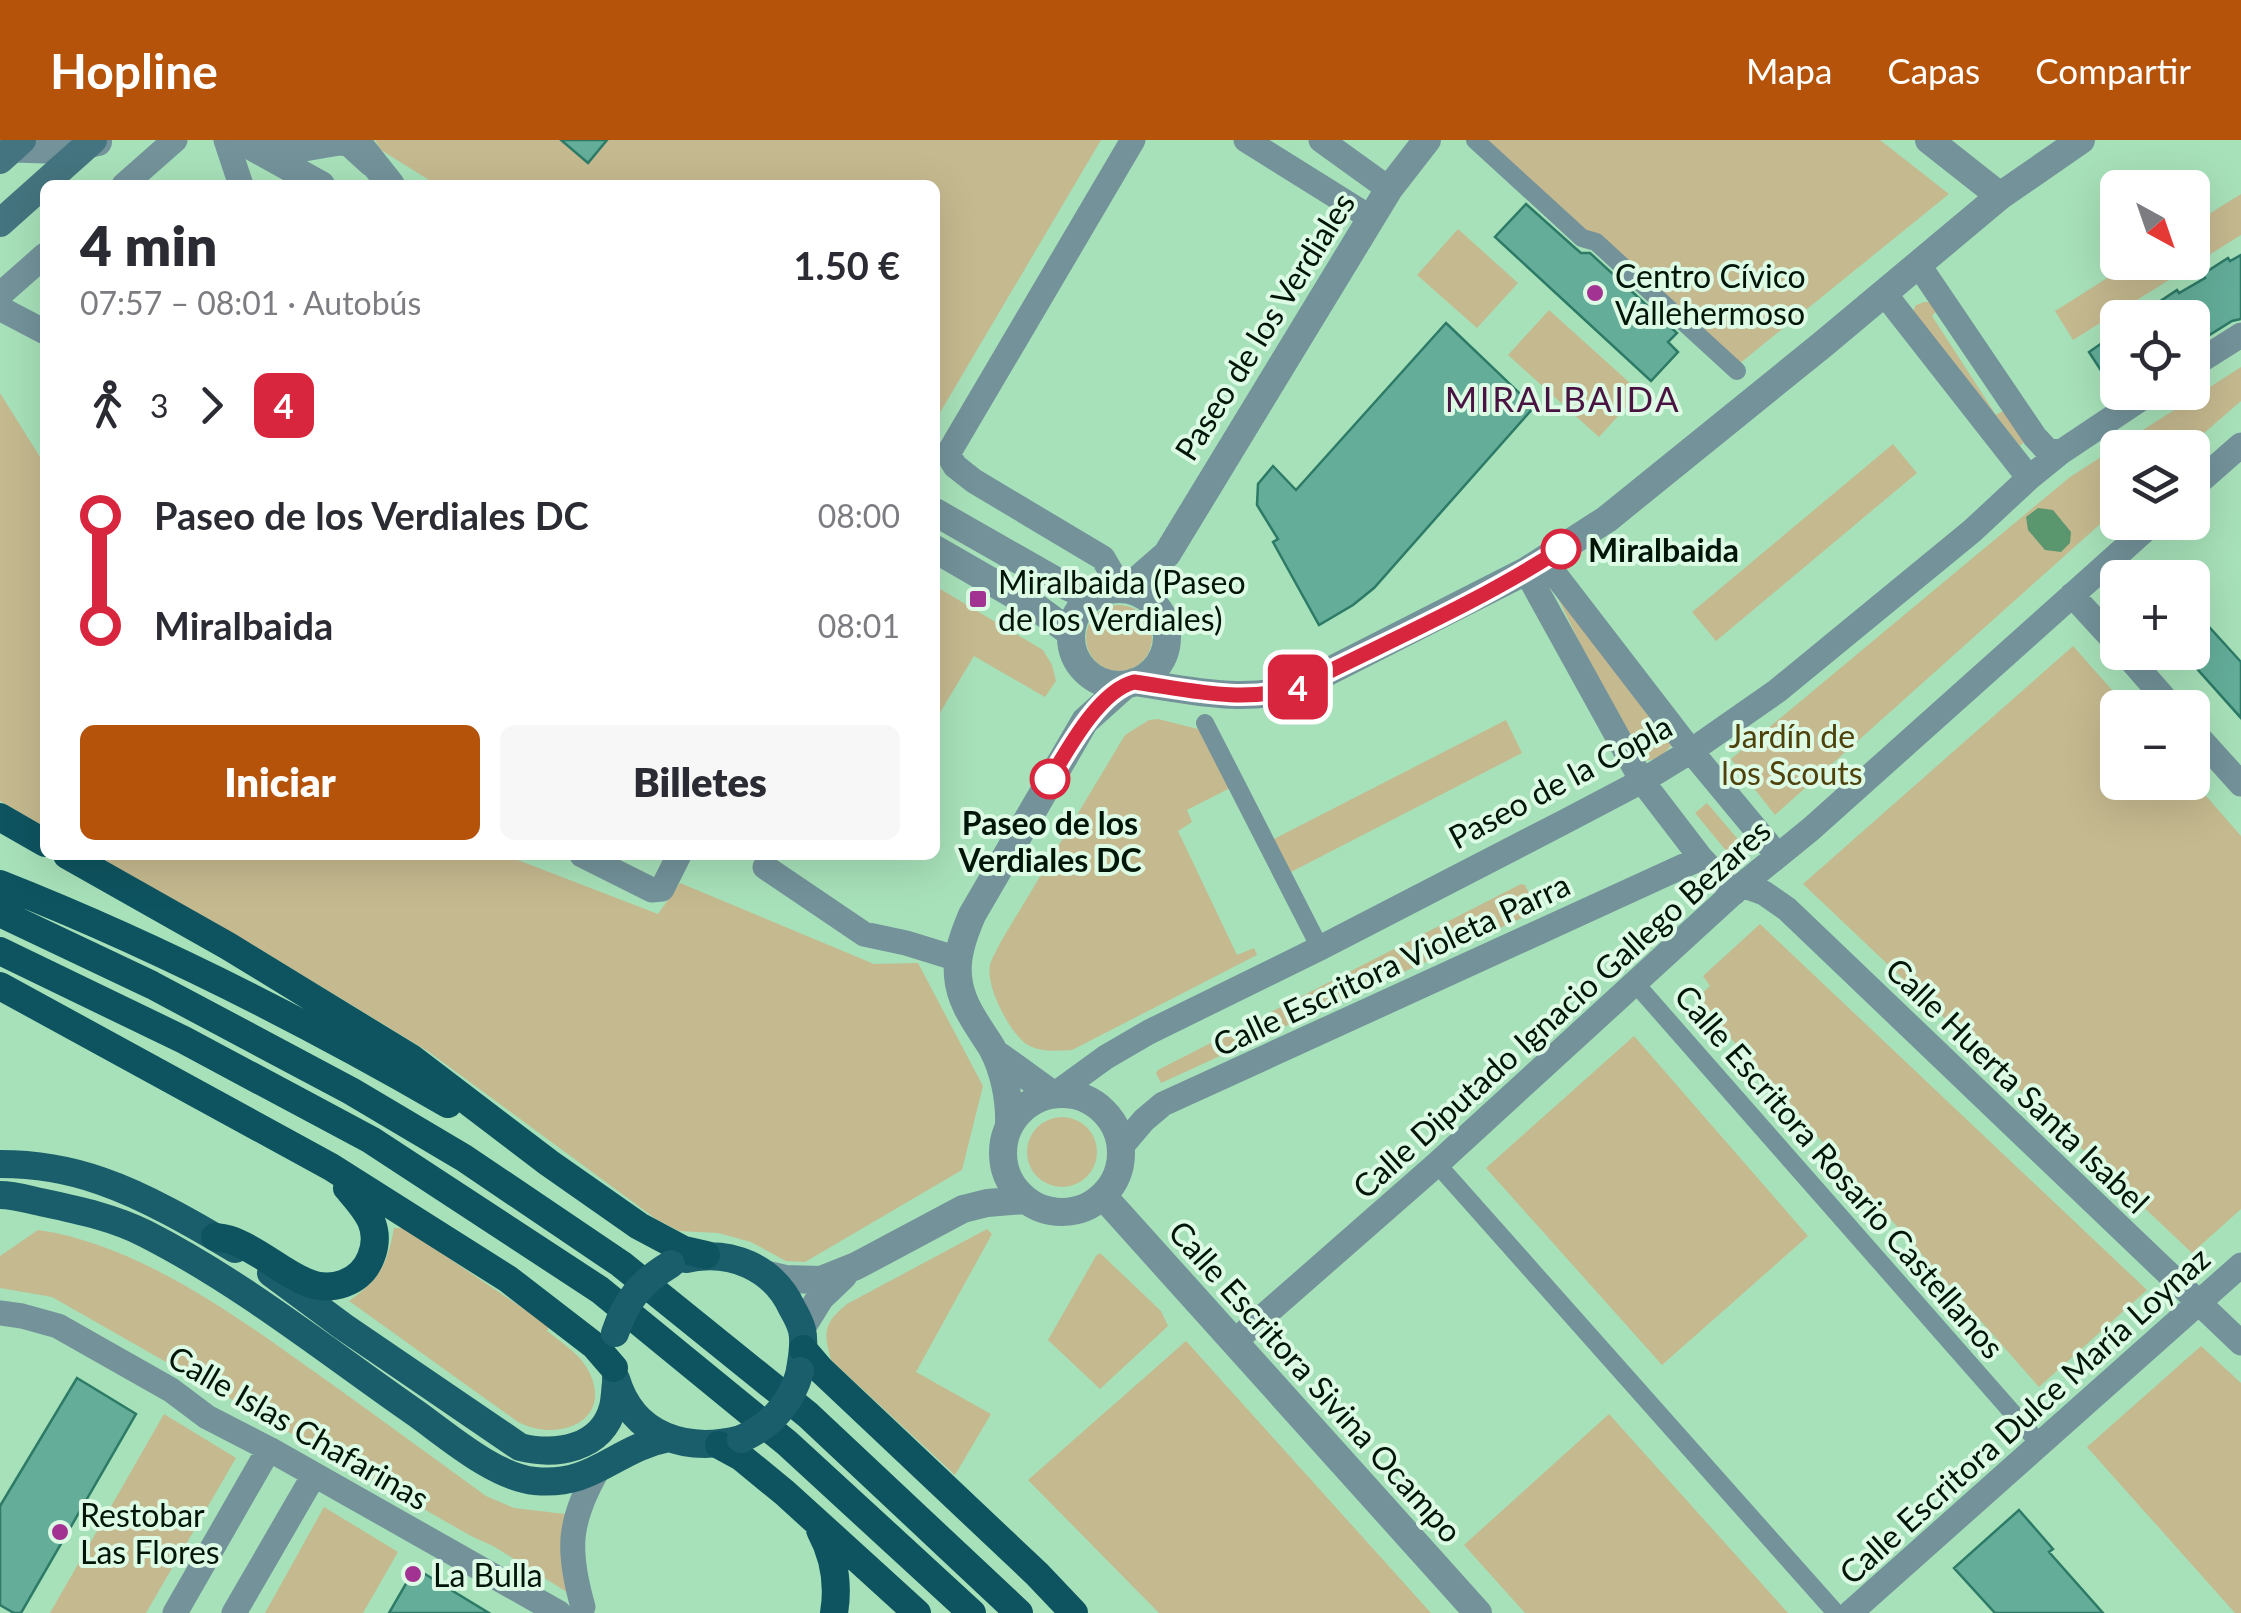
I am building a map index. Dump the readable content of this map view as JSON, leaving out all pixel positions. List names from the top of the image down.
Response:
{
  "streets": {
    "street": [
      "Paseo de los Verdiales",
      "Paseo de la Copla",
      "Calle Escritora Violeta Parra",
      "Calle Diputado Ignacio Gallego Bezares",
      "Calle Huerta Santa Isabel",
      "Calle Escritora Rosario Castellanos",
      "Calle Escritora Sivina Ocampo",
      "Calle Escritora Dulce María Loynaz",
      "Calle Islas Chafarinas"
    ]
  },
  "crossings": [
    ["Paseo de la Copla", "Calle Escritora Violeta Parra"],
    ["Paseo de la Copla", "Calle Huerta Santa Isabel"],
    ["Paseo de la Copla", "Calle Escritora Sivina Ocampo"],
    ["Calle Escritora Violeta Parra", "Calle Huerta Santa Isabel"],
    ["Calle Escritora Violeta Parra", "Calle Escritora Sivina Ocampo"],
    ["Calle Diputado Ignacio Gallego Bezares", "Calle Huerta Santa Isabel"],
    ["Calle Diputado Ignacio Gallego Bezares", "Calle Escritora Rosario Castellanos"],
    ["Calle Diputado Ignacio Gallego Bezares", "Calle Escritora Sivina Ocampo"],
    ["Calle Huerta Santa Isabel", "Calle Escritora Dulce María Loynaz"],
    ["Calle Escritora Rosario Castellanos", "Calle Escritora Dulce María Loynaz"]
  ],
  "districts": ["MIRALBAIDA"],
  "parks": ["Jardín de los Scouts"],
  "places": {
    "other": [
      "Centro Cívico Vallehermoso",
      "Miralbaida",
      "Paseo de los Verdiales DC",
      "Restobar Las Flores",
      "La Bulla"
    ],
    "transit": ["Miralbaida (Paseo de los Verdiales)"]
  },
  "lines": ["bus line 4"],
  "north": "bottom right",
  "page": {
    "header": "Hopline",
    "nav": ["Mapa", "Capas", "Compartir"],
    "on_map": "4",
    "map_buttons": ["+", "−"],
    "heading": ["4 min", "07:57 – 08:01 · Autobús", "1.50 €"],
    "legs": ["3", "4"],
    "list": [
      {
        "name": "Paseo de los Verdiales DC",
        "value": "08:00"
      },
      {
        "name": "Miralbaida",
        "value": "08:01"
      }
    ],
    "buttons": ["Iniciar", "Billetes"]
  }
}
